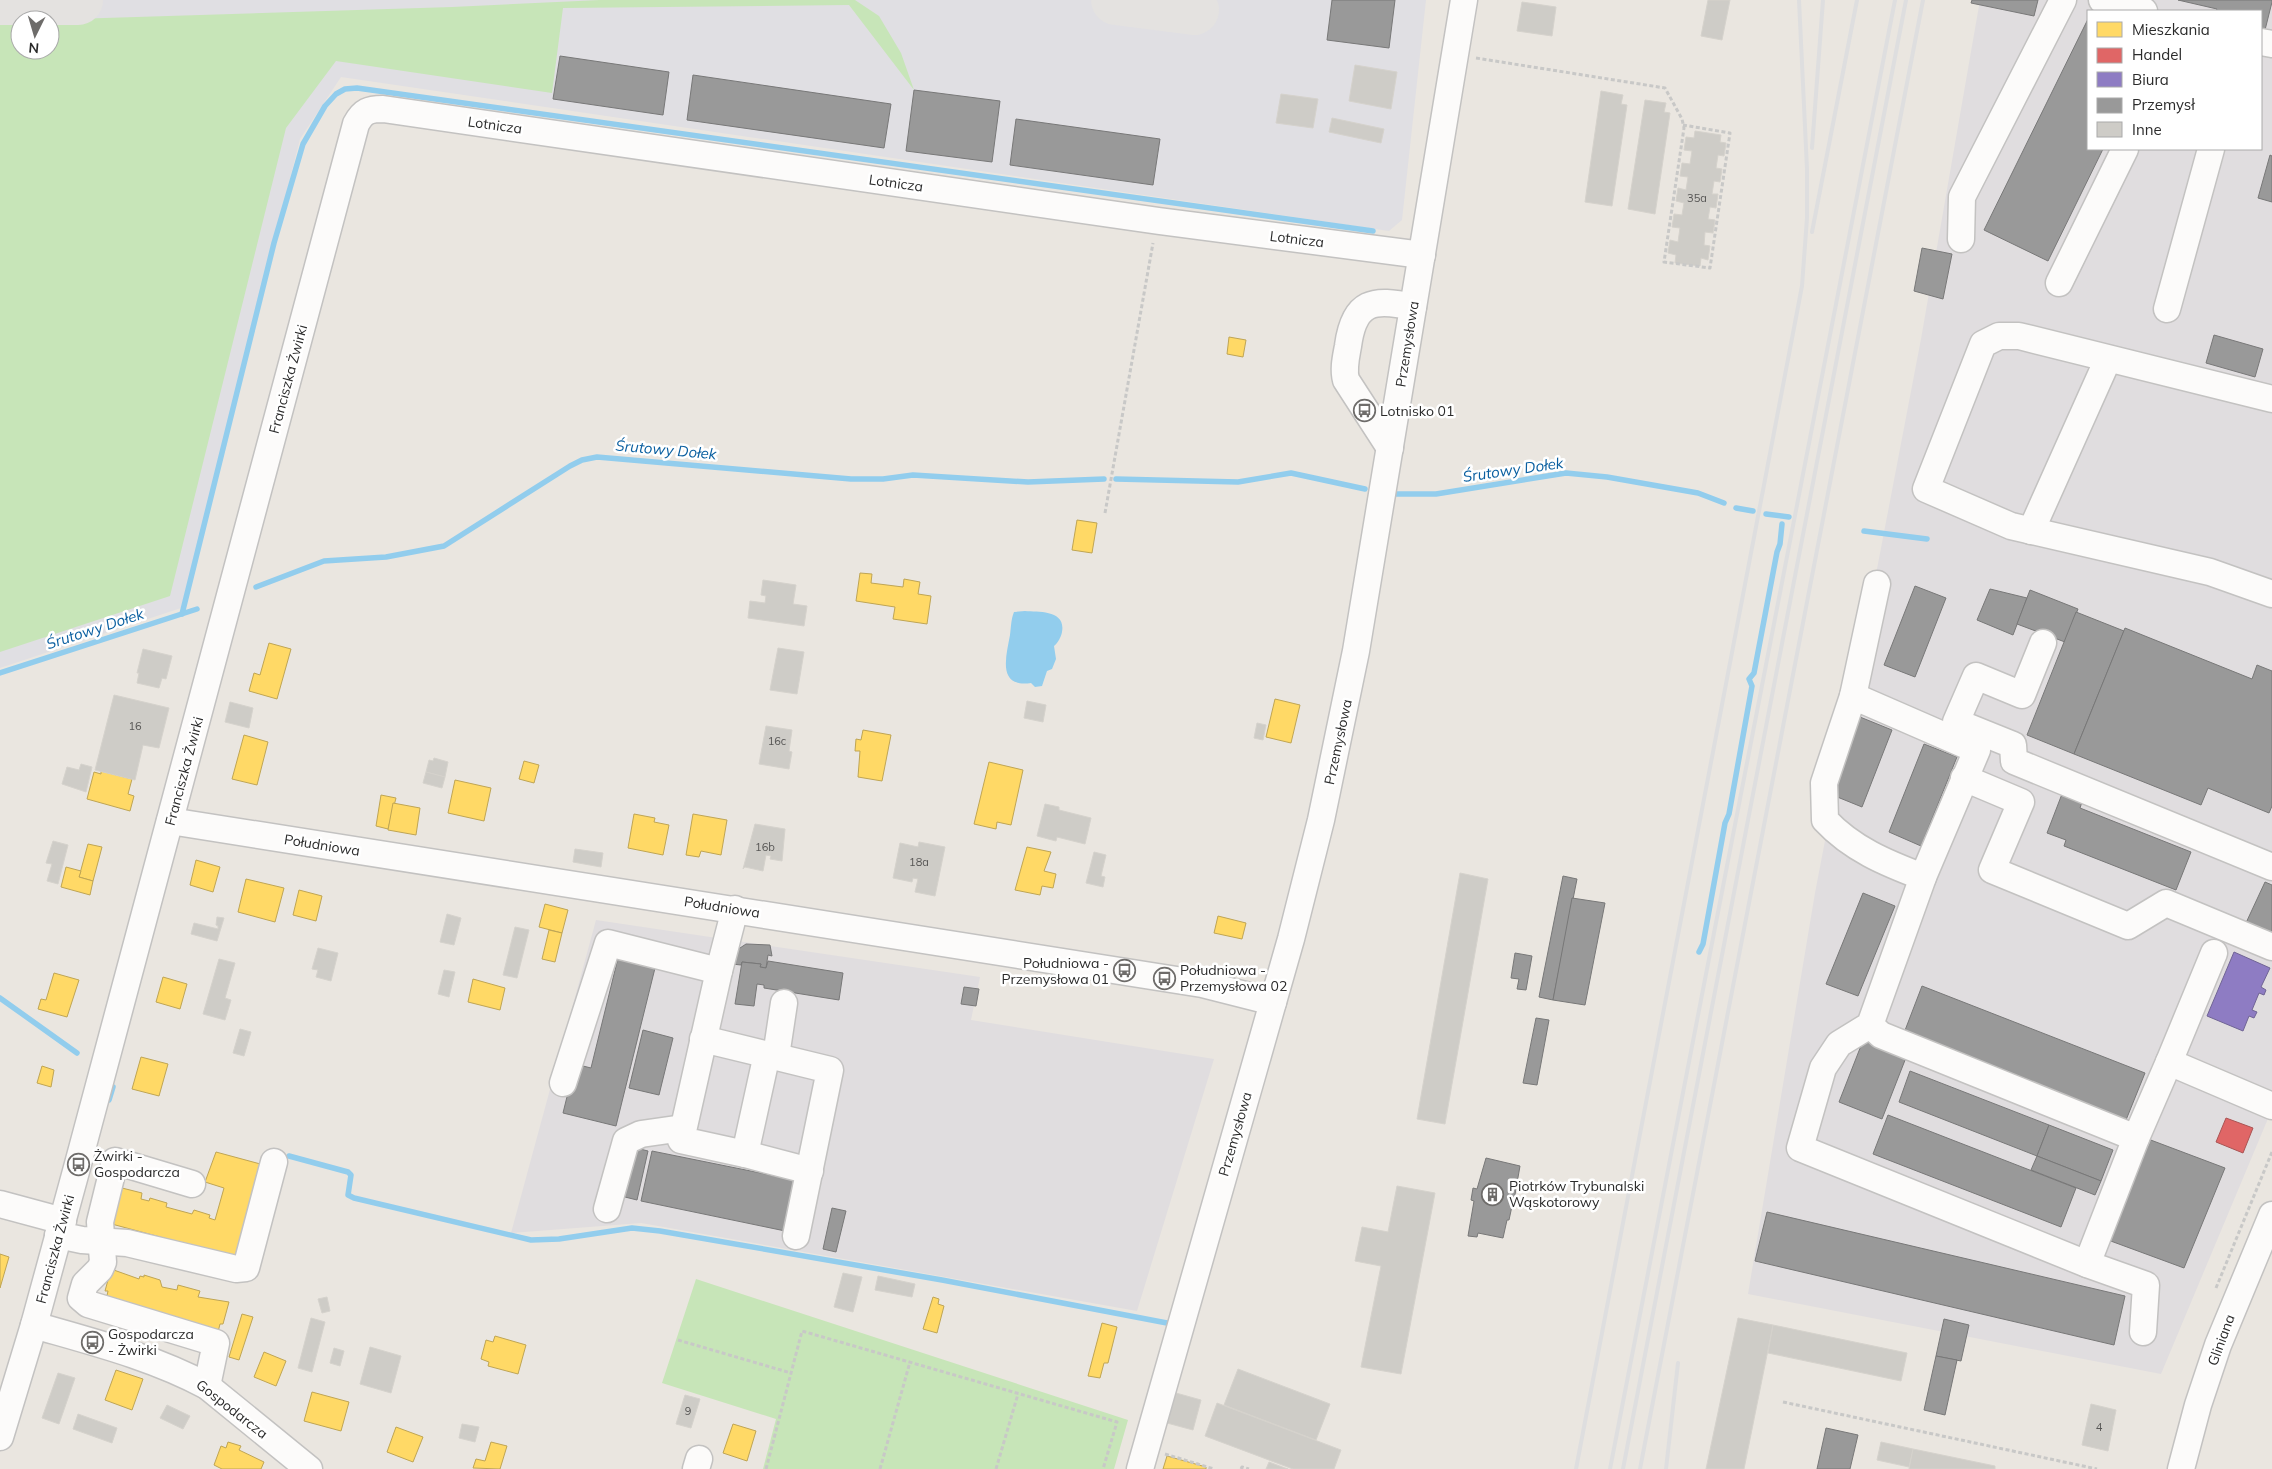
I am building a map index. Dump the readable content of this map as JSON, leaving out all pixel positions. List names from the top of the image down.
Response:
{
  "streets": {
    "street": [
      "Lotnicza",
      "Przemysłowa",
      "Franciszka Żwirki",
      "Południowa",
      "Gliniana",
      "Gospodarcza"
    ]
  },
  "crossings": [
    ["Lotnicza", "Przemysłowa"],
    ["Lotnicza", "Franciszka Żwirki"],
    ["Przemysłowa", "Południowa"],
    ["Franciszka Żwirki", "Południowa"],
    ["Franciszka Żwirki", "Gospodarcza"]
  ],
  "water": ["Śrutowy Dołek"],
  "places": {
    "bus stop": [
      "Lotnisko 01",
      "Południowa - Przemysłowa 01",
      "Południowa - Przemysłowa 02",
      "Żwirki - Gospodarcza",
      "Gospodarcza - Żwirki"
    ],
    "building": ["Piotrków Trybunalski Wąskotorowy"]
  },
  "house_numbers": [
    "35a",
    "16",
    "16c",
    "16b",
    "18a",
    "9",
    "4"
  ],
  "legend": [
    "Mieszkania",
    "Handel",
    "Biura",
    "Przemysł",
    "Inne"
  ],
  "north": "bottom"
}
